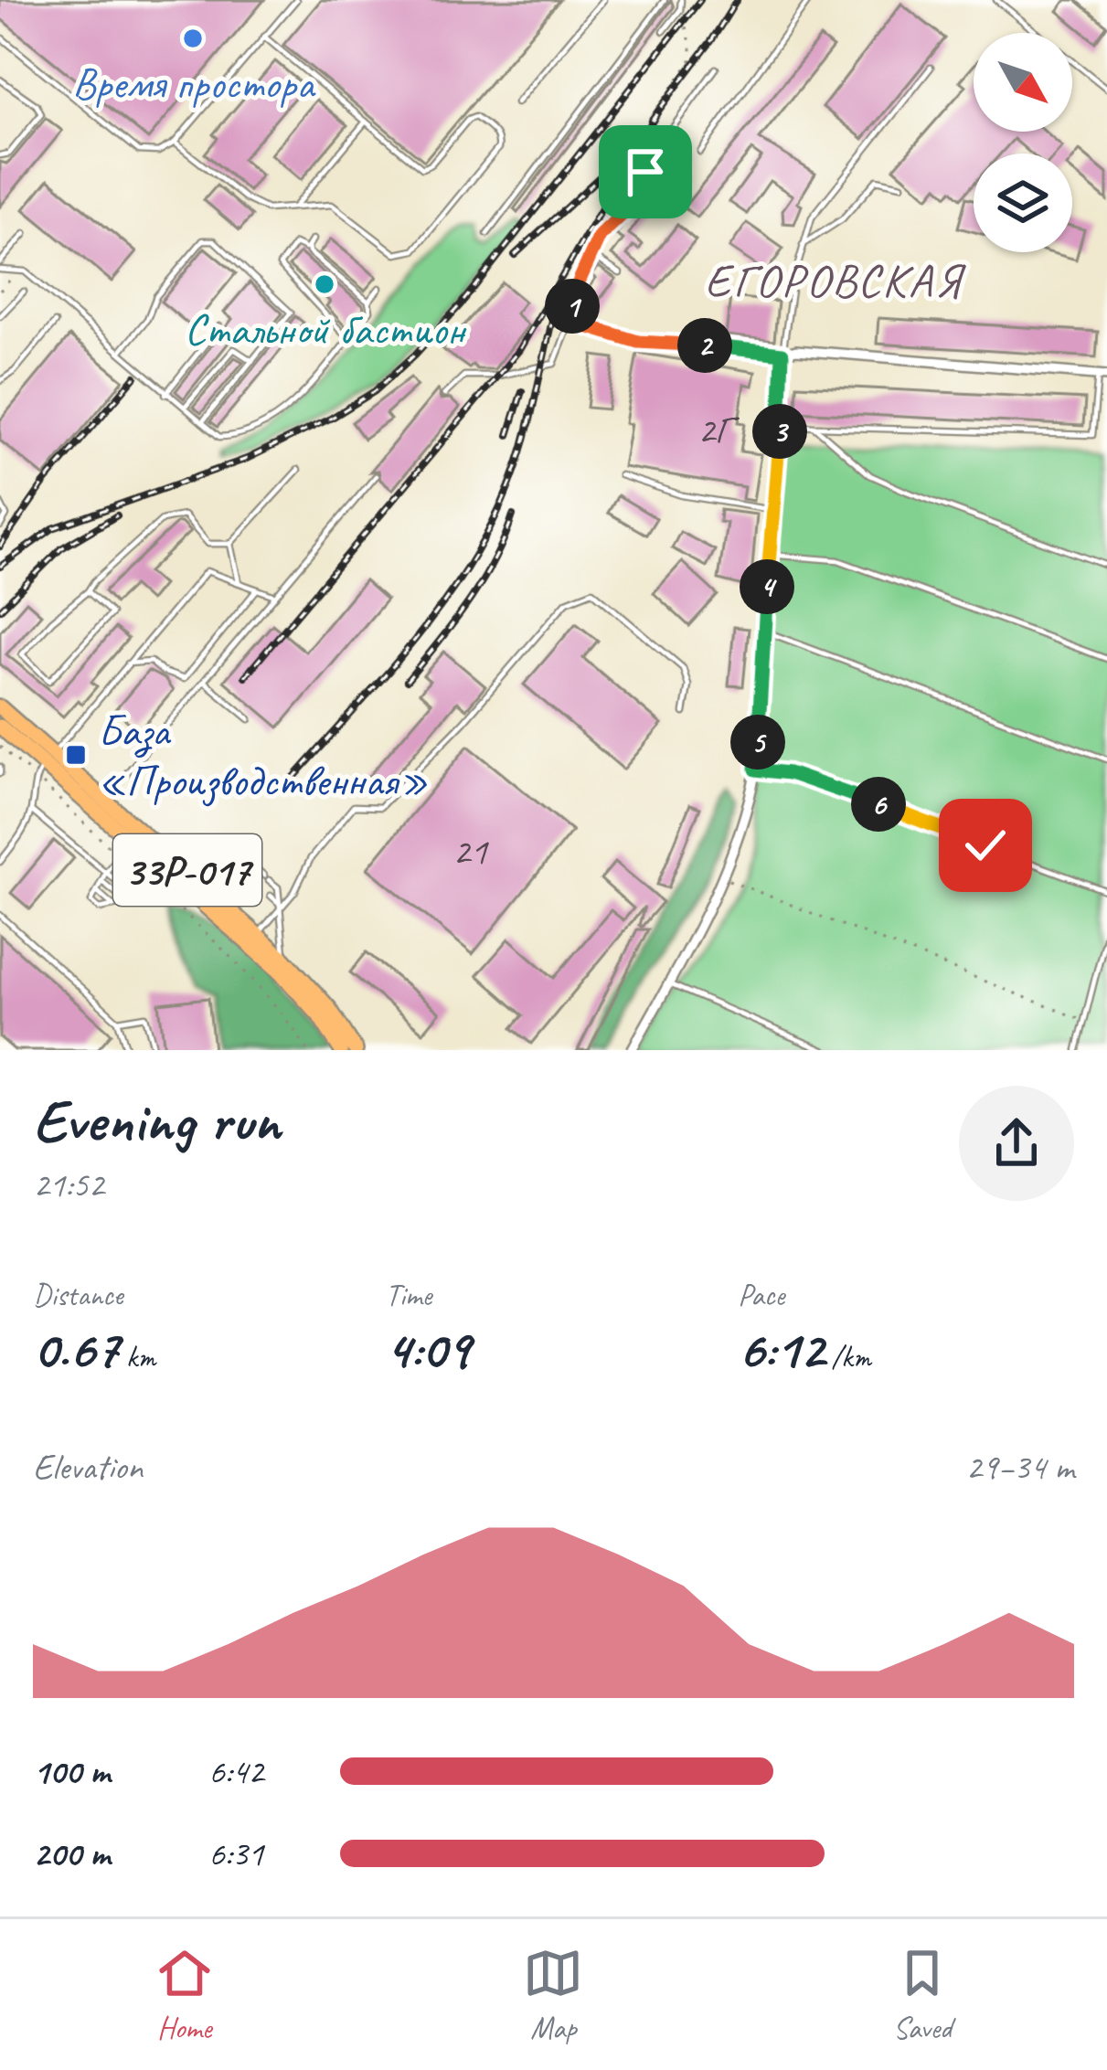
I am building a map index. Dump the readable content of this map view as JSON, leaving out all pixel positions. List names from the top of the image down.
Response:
{
  "streets": {
    "highway": ["33Р-017"]
  },
  "districts": ["ЕГОРОВСКАЯ"],
  "places": {
    "other": ["Время простора", "Стальной бастион"],
    "transit": ["База «Производственная»"]
  },
  "house_numbers": ["2Г", "21"],
  "north": "bottom right",
  "page": {
    "pins": [
      "1",
      "2",
      "3",
      "4",
      "5",
      "6"
    ],
    "heading": ["Evening run", "21:52"],
    "stats": [
      ["Distance", "0.67 km"],
      ["Time", "4:09"],
      ["Pace", "6:12 /km"]
    ],
    "chart": ["Elevation", "29–34 m"],
    "list": [
      {
        "name": "100 m",
        "note": "6:42"
      },
      {
        "name": "200 m",
        "note": "6:31"
      }
    ],
    "tabs": ["Home", "Map", "Saved"]
  }
}
